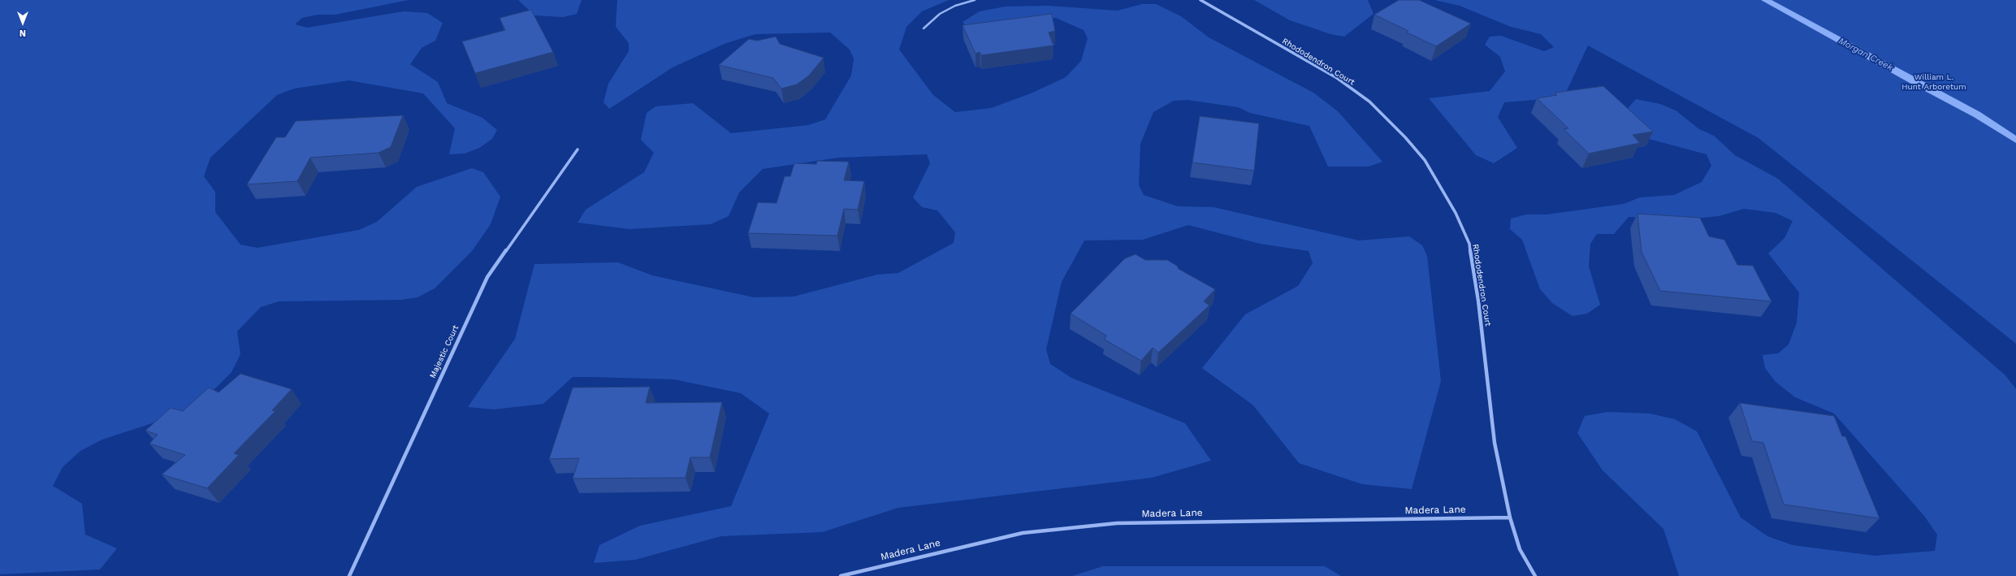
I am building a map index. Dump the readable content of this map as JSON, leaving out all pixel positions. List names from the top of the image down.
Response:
{
  "streets": {
    "street": ["Rhododendron Court", "Majestic Court", "Madera Lane"]
  },
  "crossings": [
    ["Rhododendron Court", "Madera Lane"]
  ],
  "water": ["Morgan Creek"],
  "parks": ["William L. Hunt Arboretum"],
  "north": "bottom"
}
